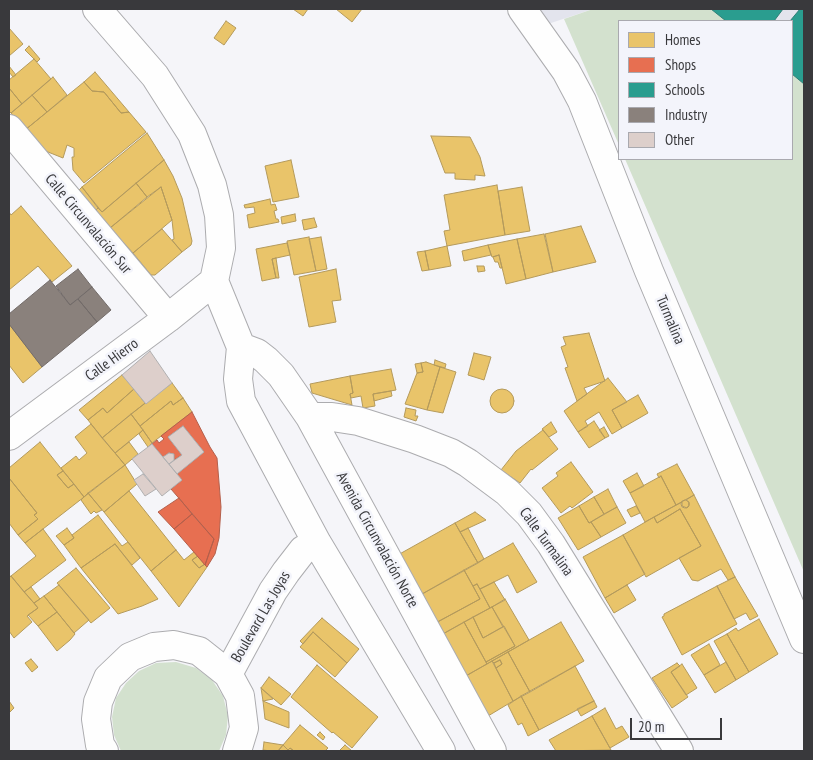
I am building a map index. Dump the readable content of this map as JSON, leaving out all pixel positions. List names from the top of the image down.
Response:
{
  "streets": {
    "street": [
      "Calle Circunvalación Sur",
      "Turmalina",
      "Calle Hierro",
      "Avenida Circunvalación Norte",
      "Calle Turmalina",
      "Boulevard Las Joyas"
    ]
  },
  "crossings": [
    ["Calle Circunvalación Sur", "Calle Hierro"],
    ["Avenida Circunvalación Norte", "Calle Turmalina"]
  ],
  "legend": [
    "Homes",
    "Shops",
    "Schools",
    "Industry",
    "Other"
  ],
  "scale_bar": "20 m"
}
